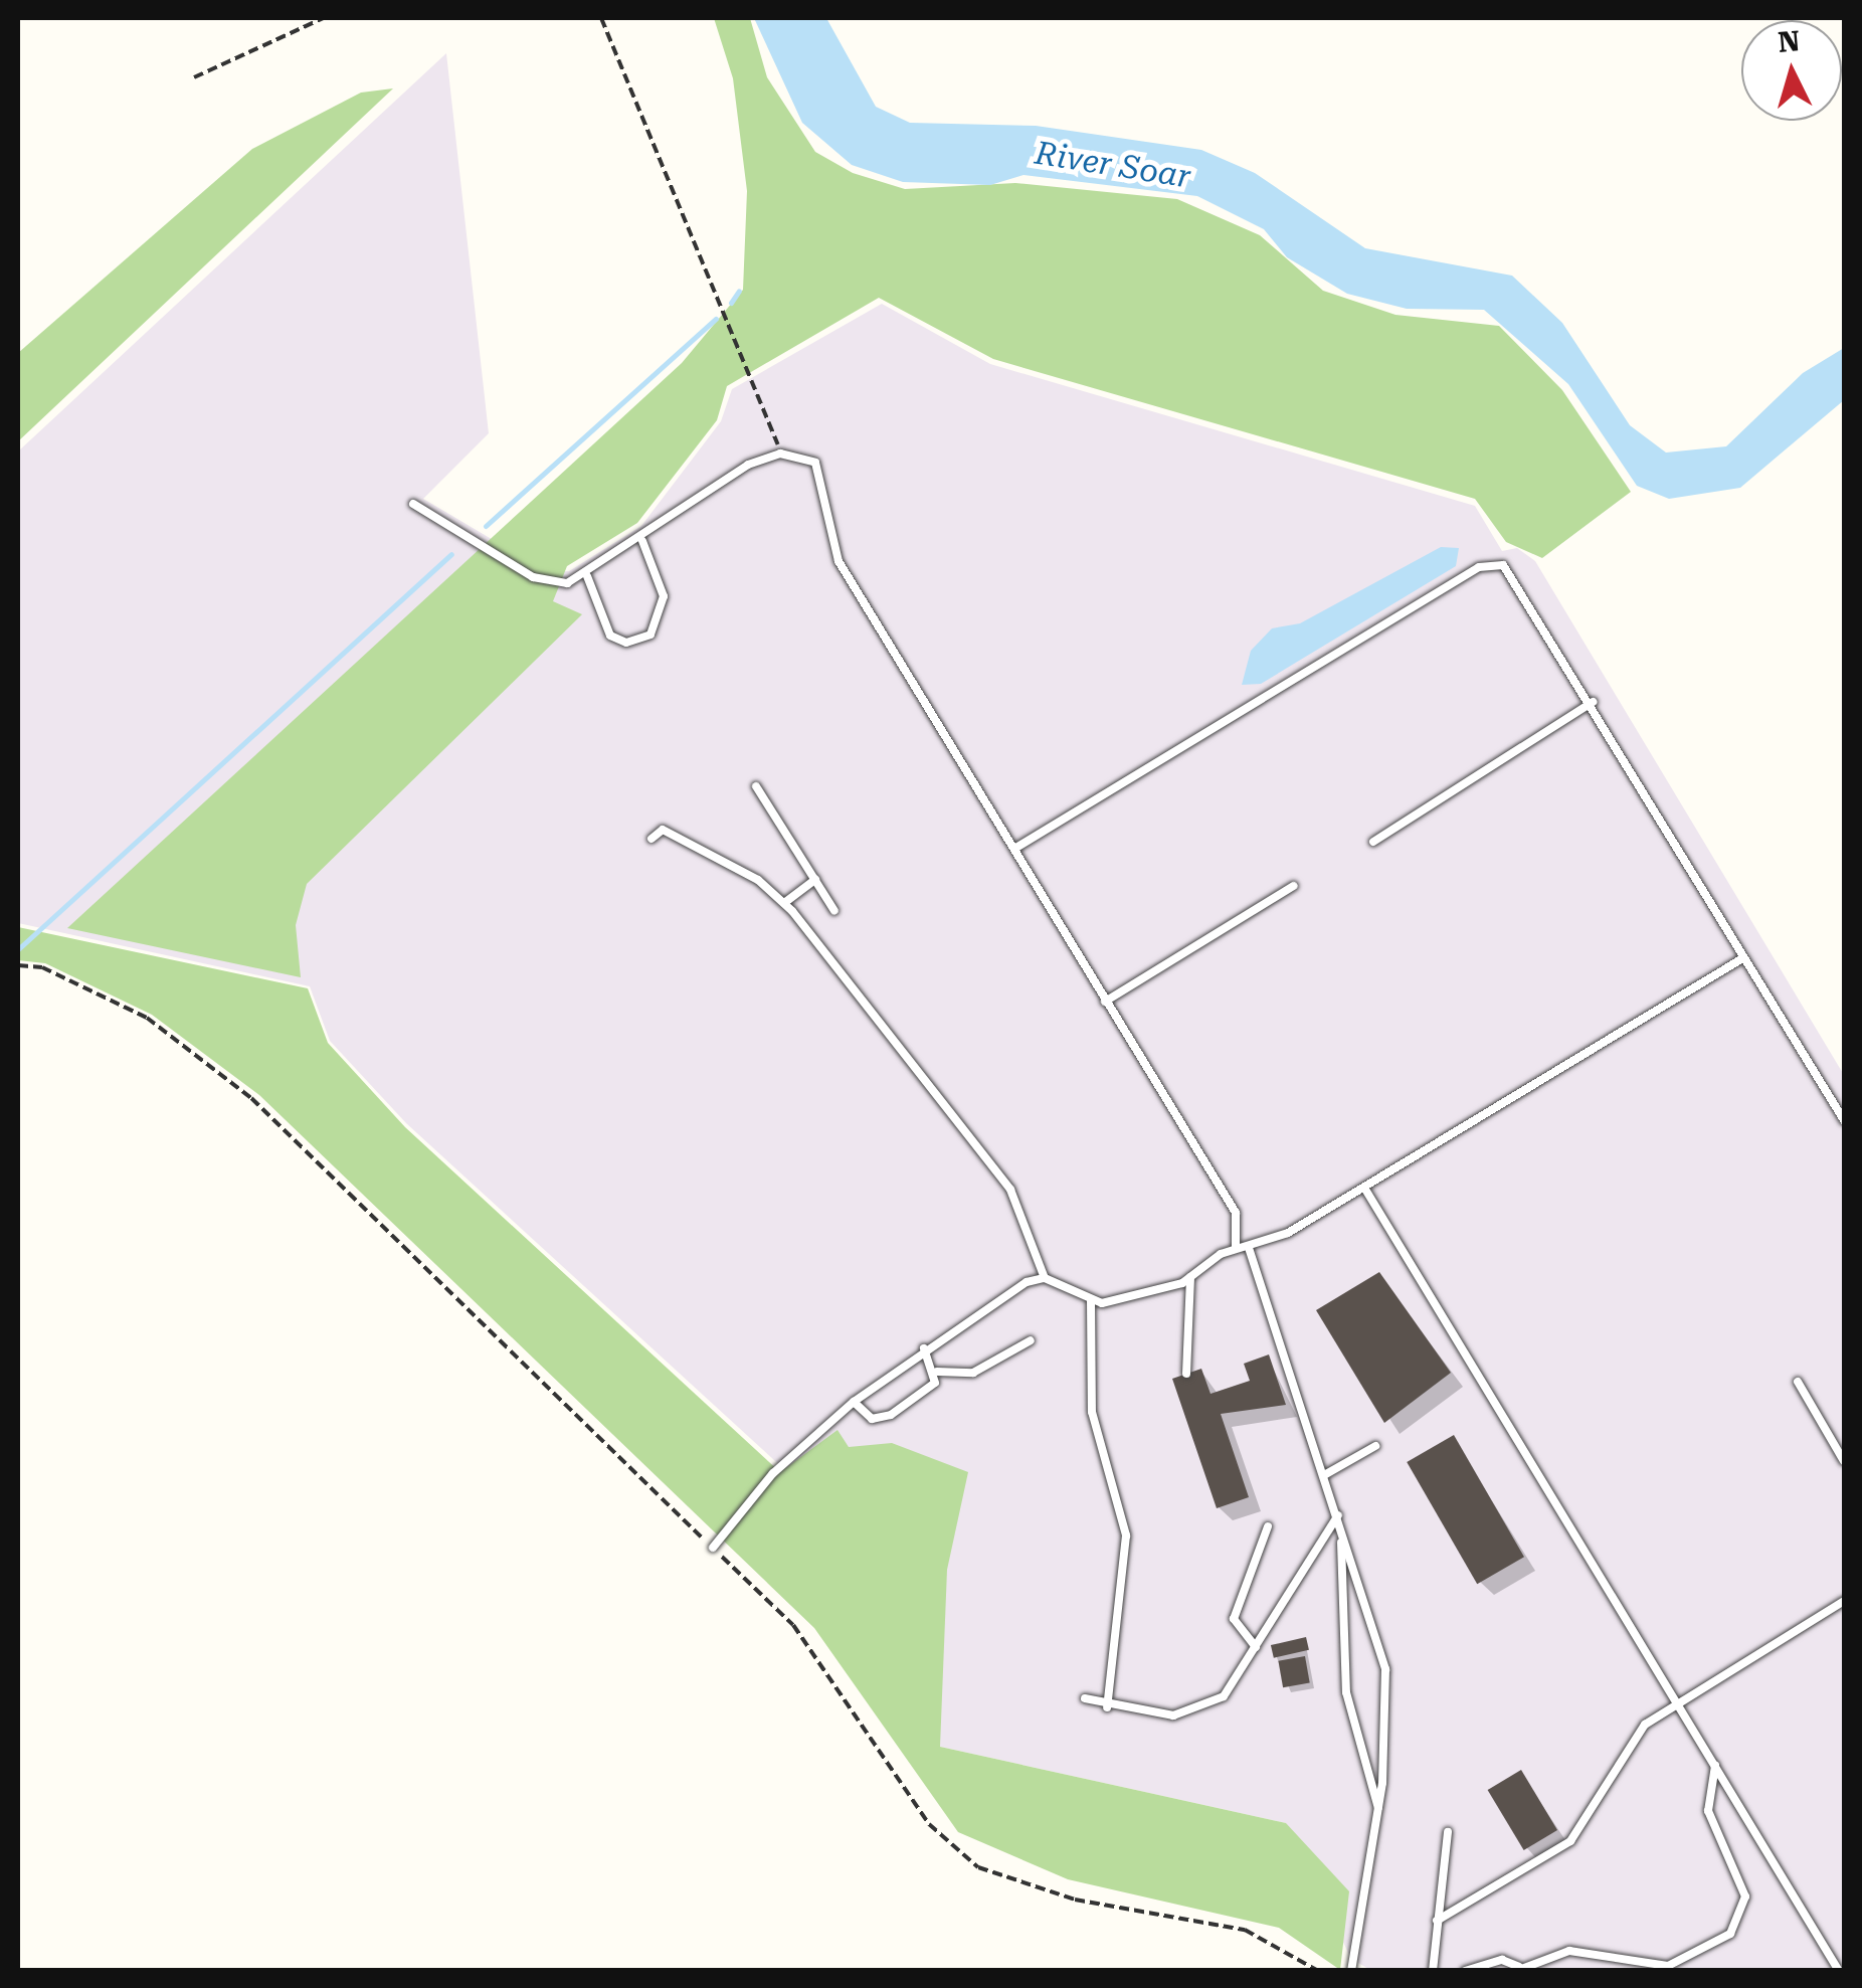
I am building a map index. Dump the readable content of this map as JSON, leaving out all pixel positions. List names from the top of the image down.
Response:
{
  "water": ["River Soar"],
  "north": "top"
}
